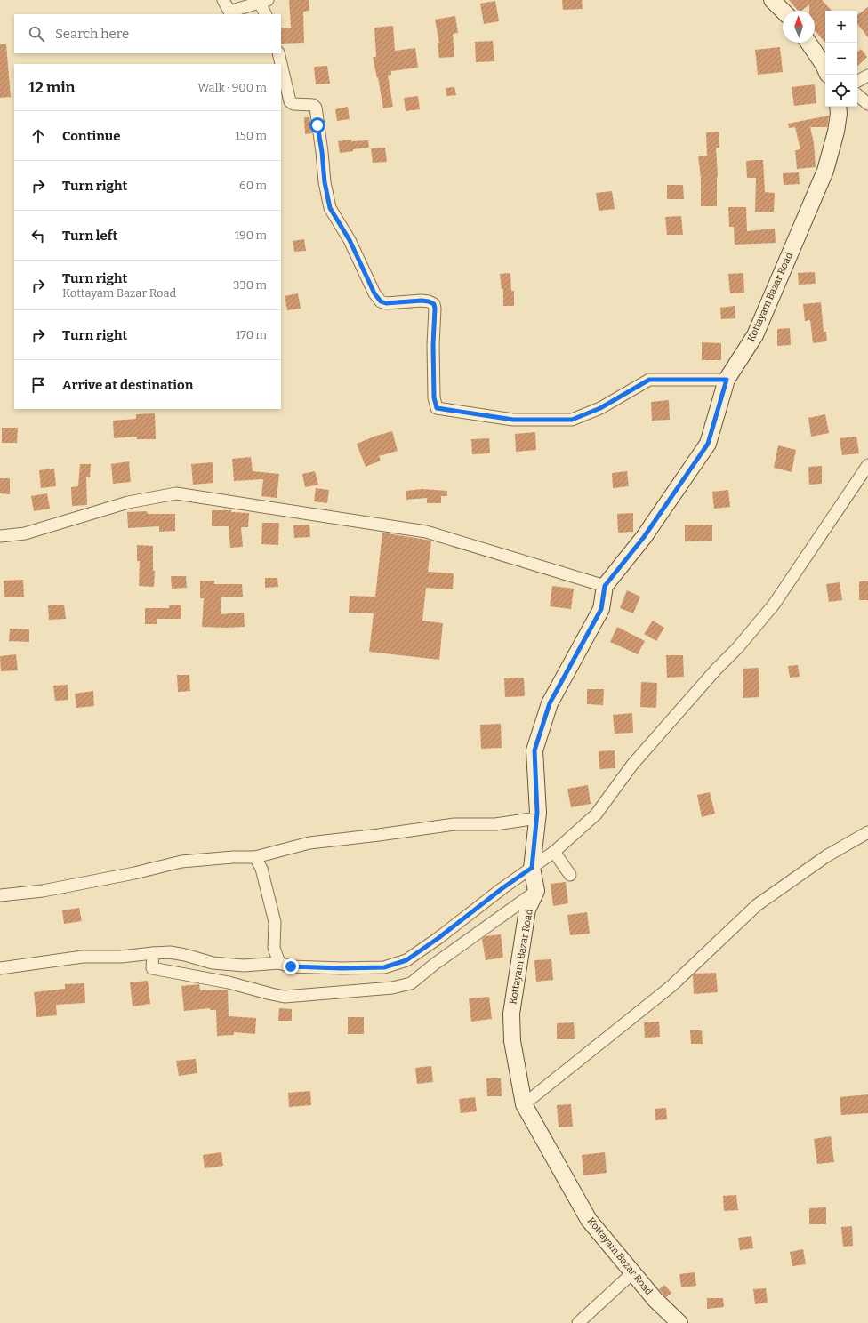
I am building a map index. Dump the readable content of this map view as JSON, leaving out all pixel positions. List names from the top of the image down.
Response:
{
  "streets": {
    "main road": ["Kottayam Bazar Road"]
  },
  "north": "top",
  "page": {
    "map_buttons": ["+", "−"],
    "search": "Search here",
    "heading": ["12 min", "Walk · 900 m"],
    "list": [
      ["Continue", "150 m"],
      ["Turn right", "60 m"],
      ["Turn left", "190 m"],
      ["Turn right", "Kottayam Bazar Road", "330 m"],
      ["Turn right", "170 m"],
      "Arrive at destination"
    ]
  }
}
